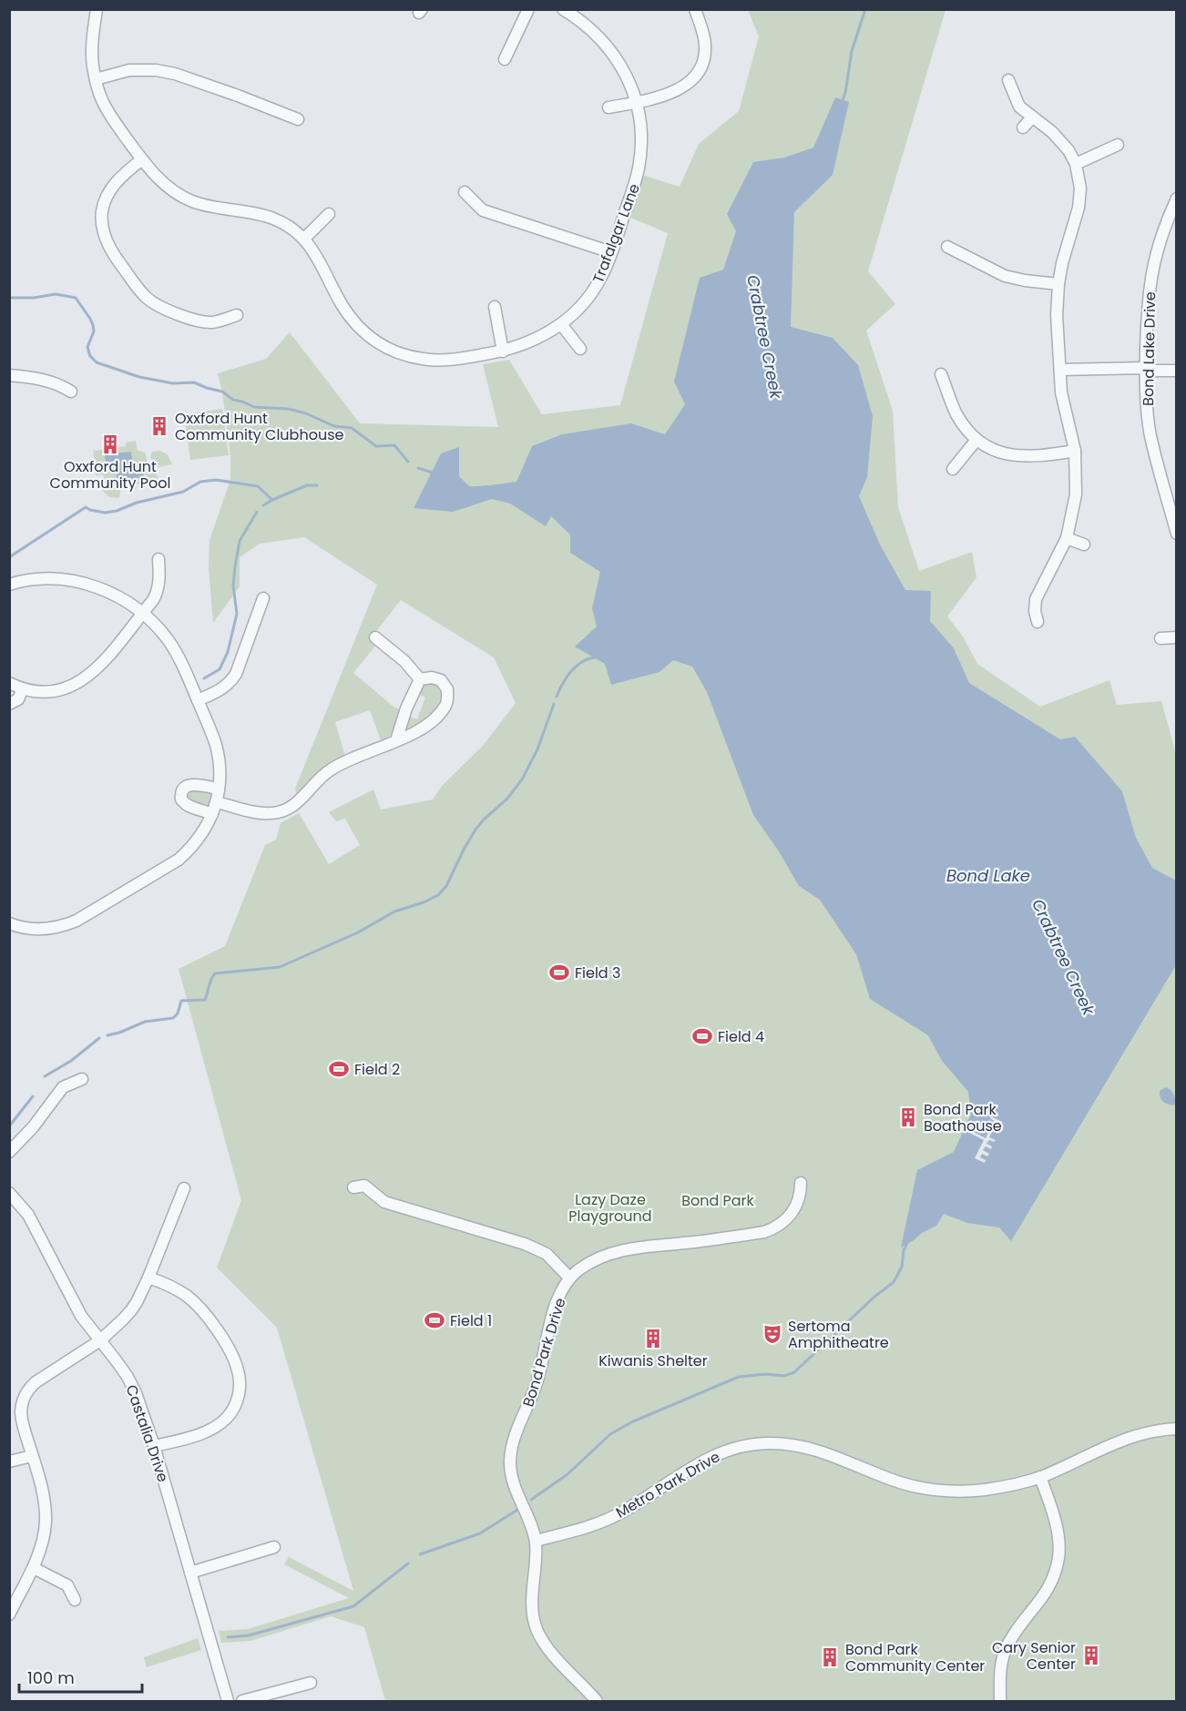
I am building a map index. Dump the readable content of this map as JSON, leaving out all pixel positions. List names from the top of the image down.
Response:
{
  "streets": {
    "street": [
      "Trafalgar Lane",
      "Bond Lake Drive",
      "Bond Park Drive",
      "Castalia Drive",
      "Metro Park Drive"
    ]
  },
  "crossings": [
    ["Bond Park Drive", "Metro Park Drive"]
  ],
  "water": ["Crabtree Creek", "Bond Lake"],
  "parks": ["Lazy Daze Playground", "Bond Park"],
  "places": {
    "building": [
      "Oxxford Hunt Community Clubhouse",
      "Oxxford Hunt Community Pool",
      "Bond Park Boathouse",
      "Kiwanis Shelter",
      "Cary Senior Center",
      "Bond Park Community Center"
    ],
    "sports": [
      "Field 3",
      "Field 4",
      "Field 2",
      "Field 1"
    ],
    "theatre": ["Sertoma Amphitheatre"]
  },
  "scale_bar": "100 m"
}
